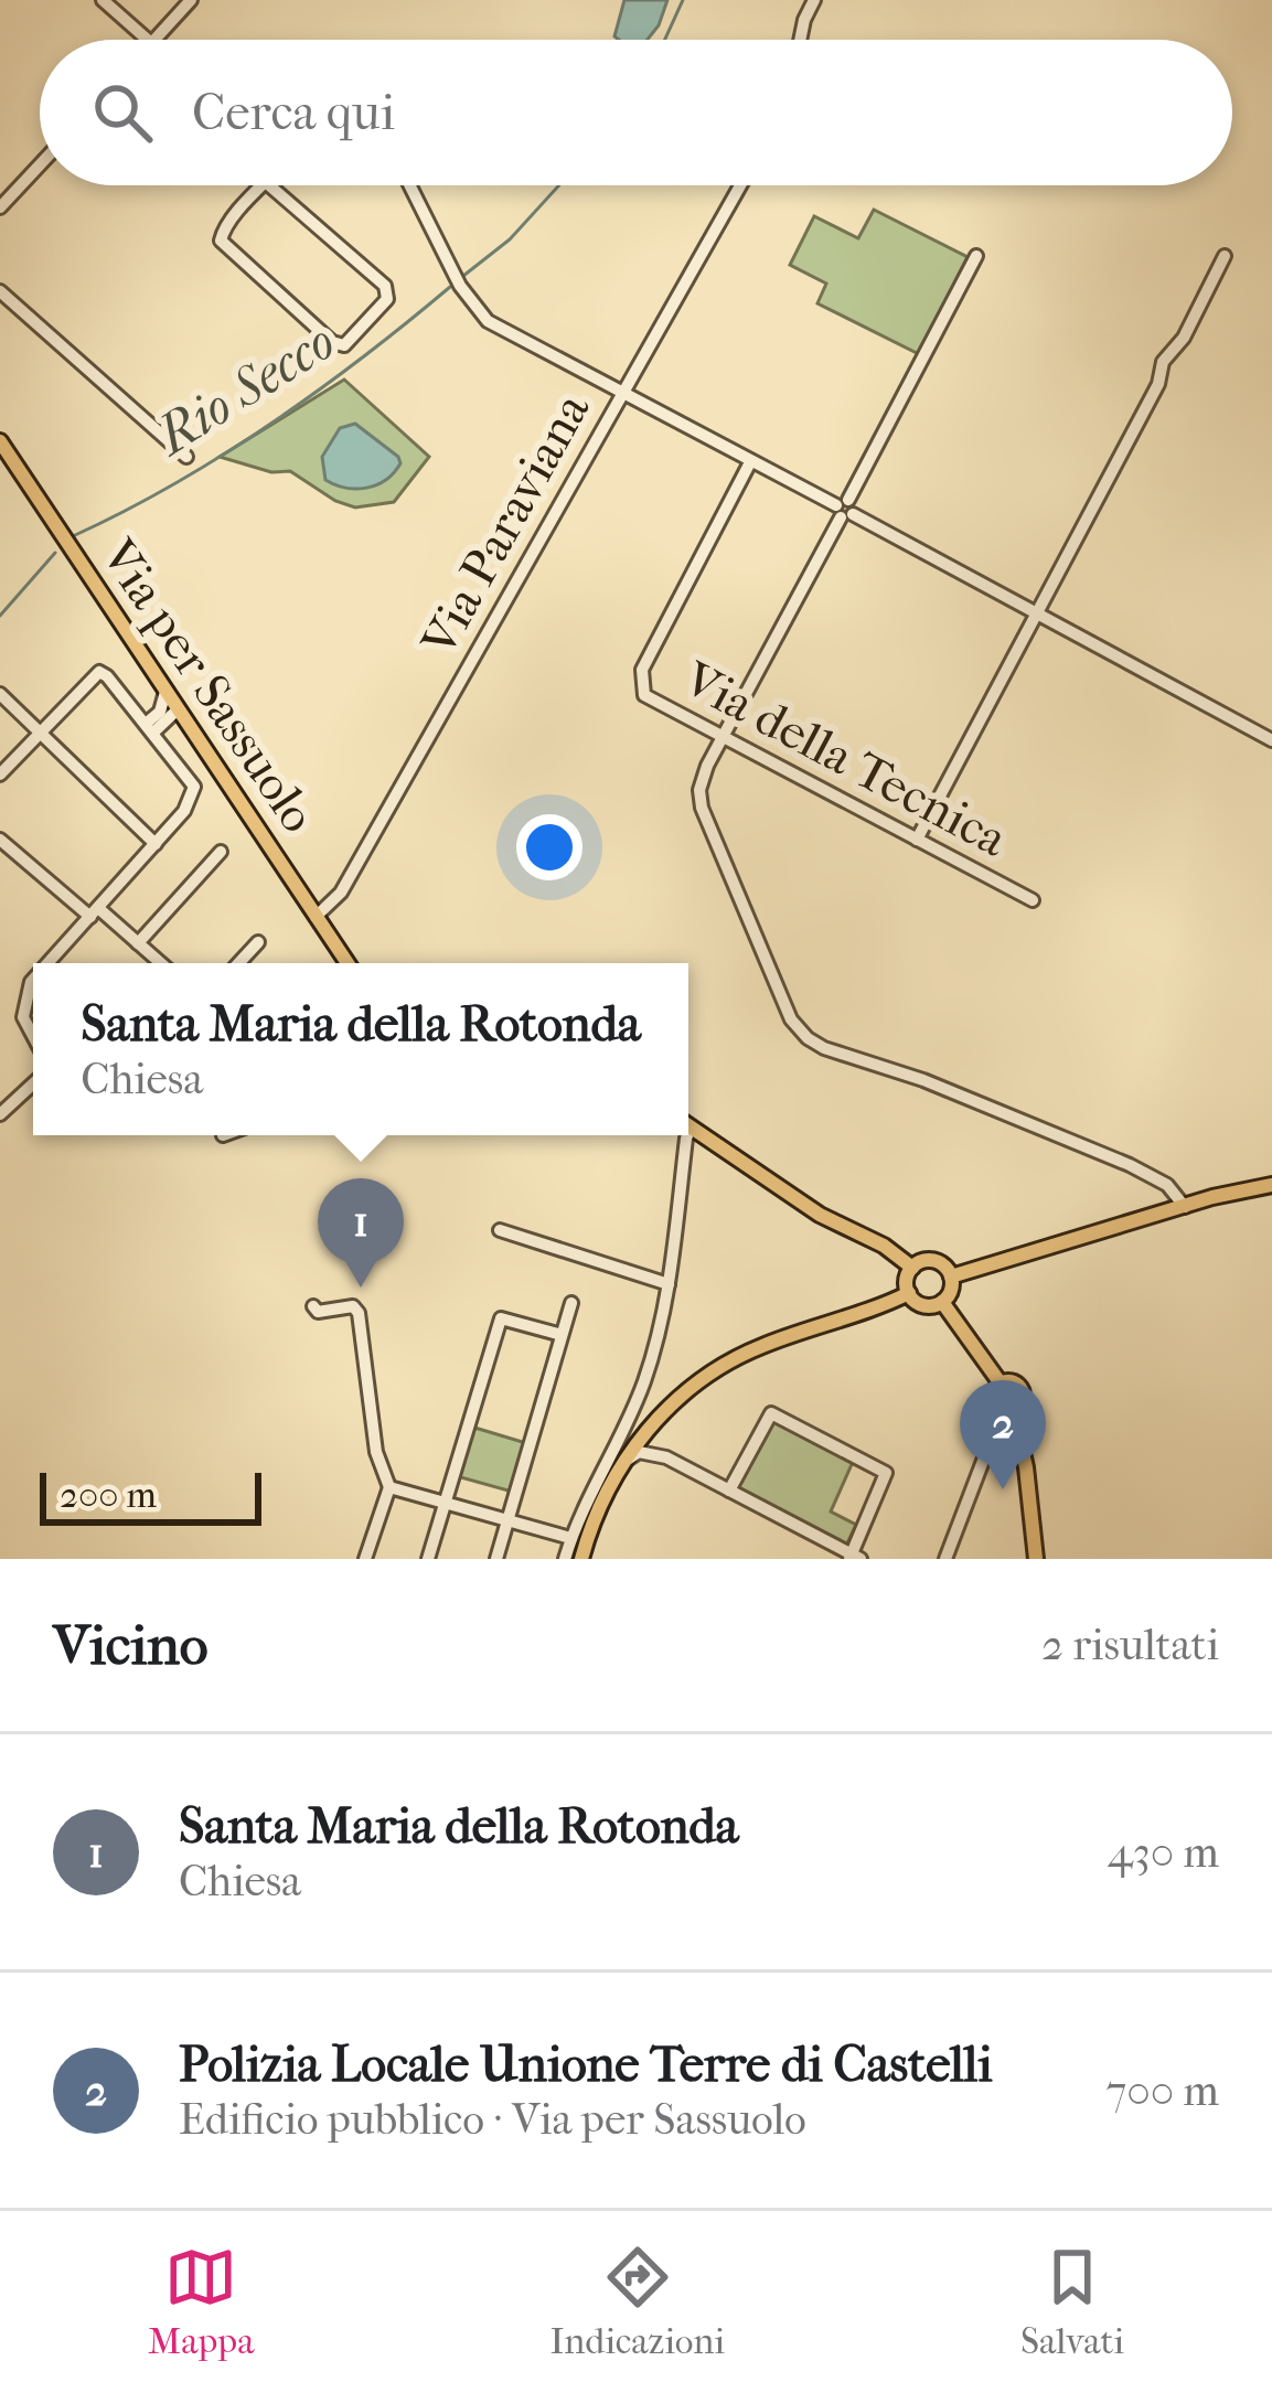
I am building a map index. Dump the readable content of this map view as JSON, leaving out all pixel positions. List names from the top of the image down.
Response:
{
  "streets": {
    "main road": ["Via per Sassuolo"],
    "street": ["Via Paraviana", "Via della Tecnica"]
  },
  "crossings": [
    ["Via Paraviana", "Via per Sassuolo"]
  ],
  "water": ["Rio Secco"],
  "scale_bar": "200 m",
  "page": {
    "search": "Cerca qui",
    "popup": ["Santa Maria della Rotonda", "Chiesa"],
    "pins": ["1", "2"],
    "scale": "200 m",
    "heading": ["Vicino", "2 risultati"],
    "list": [
      {
        "mark": "1",
        "name": "Santa Maria della Rotonda",
        "note": "Chiesa",
        "value": "430 m"
      },
      {
        "mark": "2",
        "name": "Polizia Locale Unione Terre di Castelli",
        "note": "Edificio pubblico · Via per Sassuolo",
        "value": "700 m"
      }
    ],
    "nav": ["Mappa", "Indicazioni", "Salvati"]
  }
}
